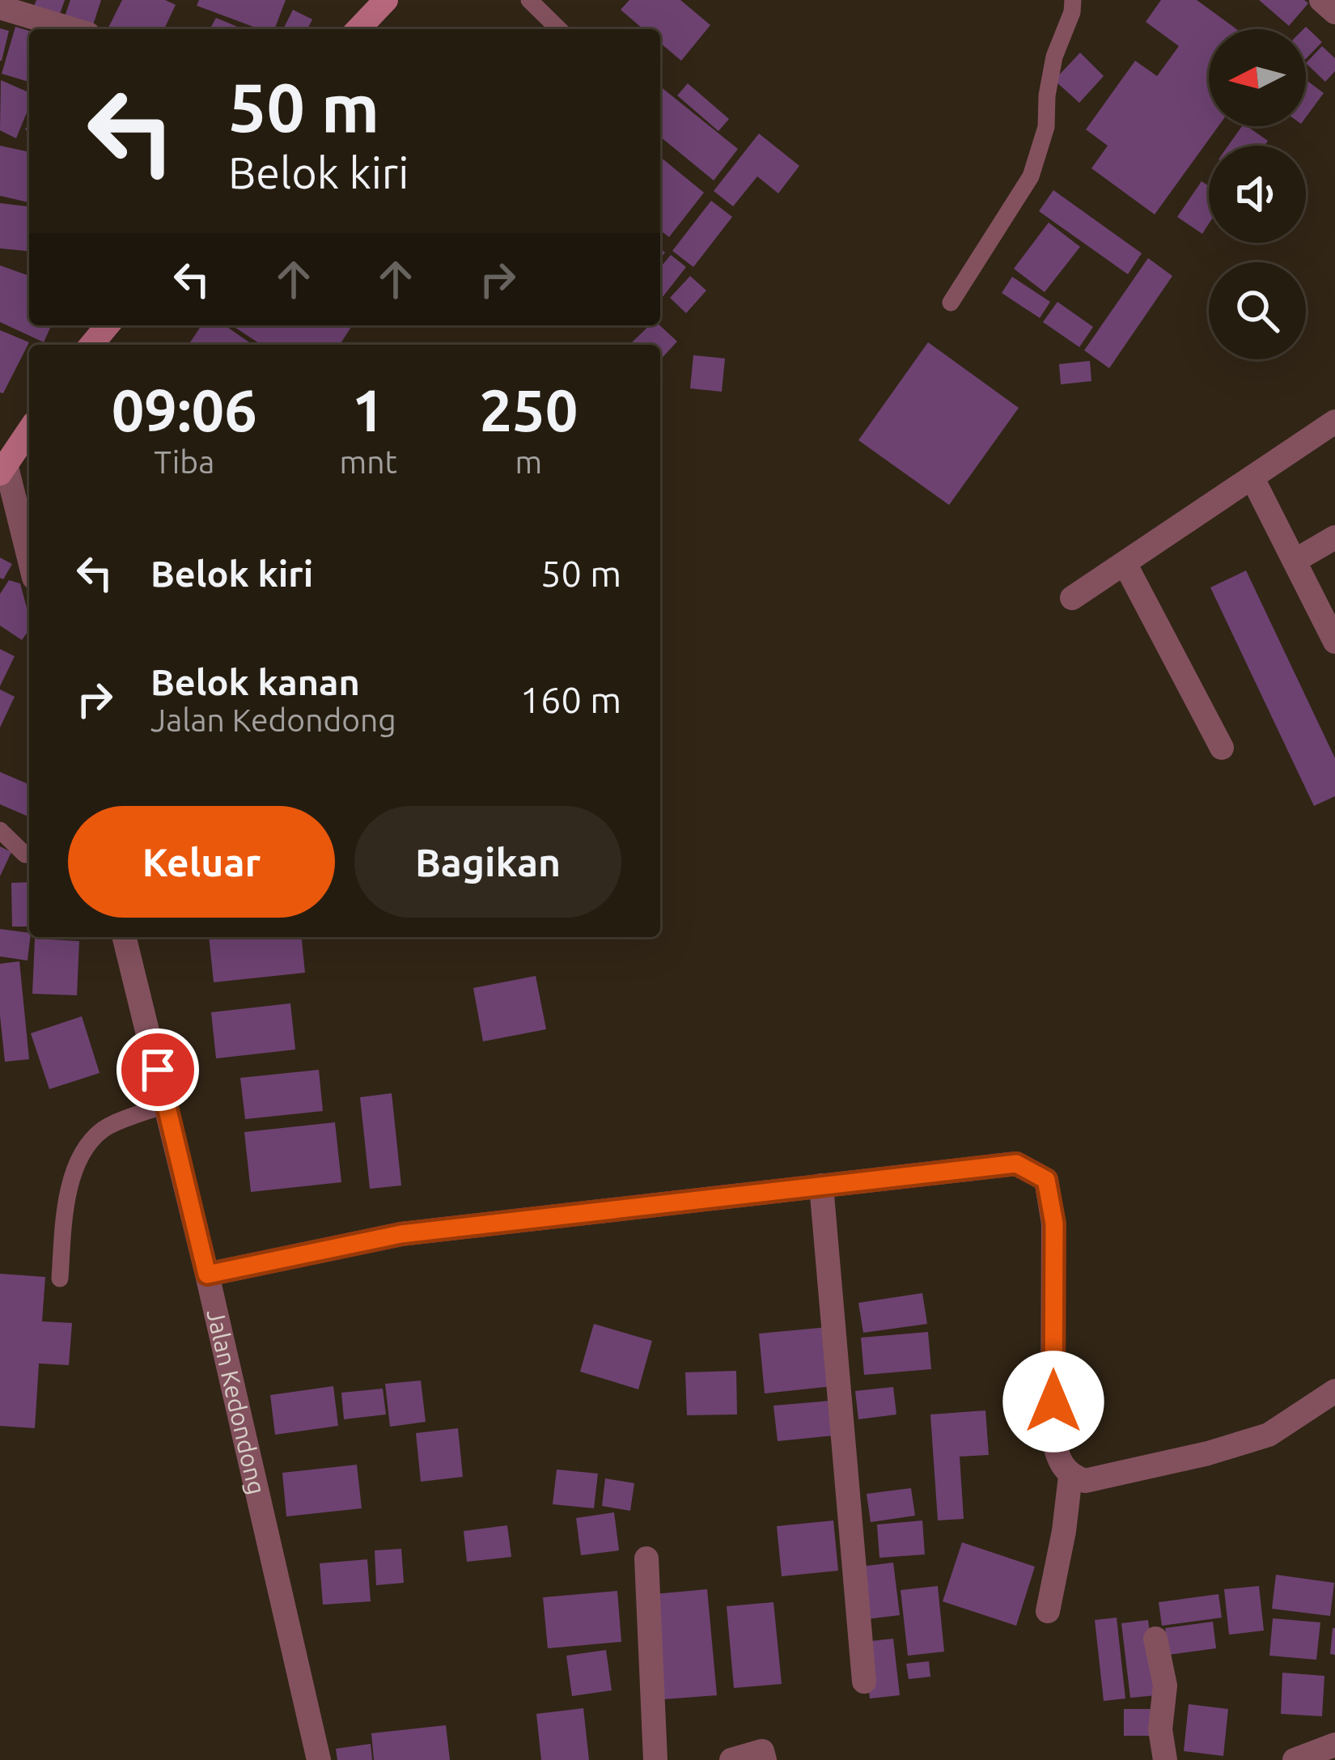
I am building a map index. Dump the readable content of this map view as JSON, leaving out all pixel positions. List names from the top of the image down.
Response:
{
  "streets": {
    "street": ["Jalan Kedondong"]
  },
  "north": "left",
  "page": {
    "turn": ["50 m", "Belok kiri"],
    "eta": [
      "09:06",
      "Tiba",
      "1",
      "mnt",
      "250",
      "m"
    ],
    "list": [
      {
        "name": "Belok kiri",
        "value": "50 m"
      },
      {
        "name": "Belok kanan",
        "note": "Jalan Kedondong",
        "value": "160 m"
      }
    ],
    "buttons": ["Keluar", "Bagikan"]
  }
}
